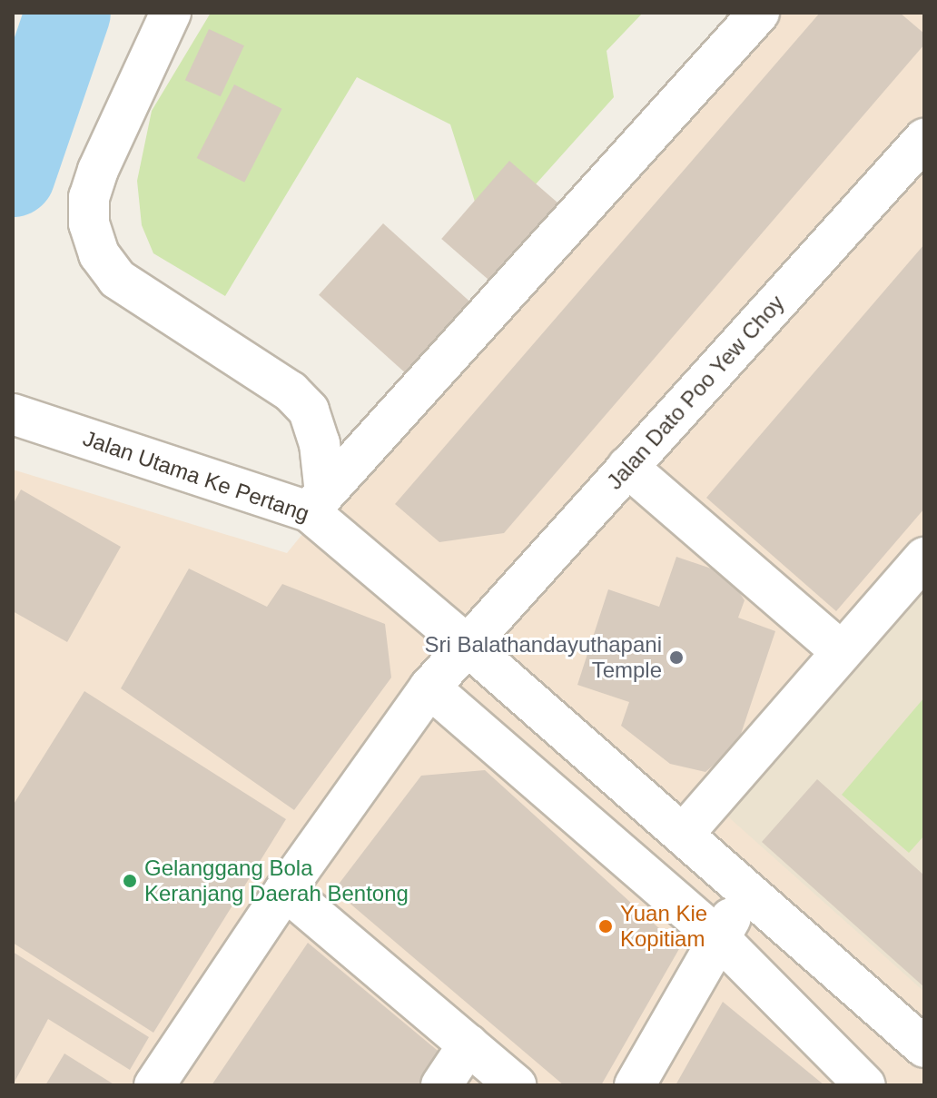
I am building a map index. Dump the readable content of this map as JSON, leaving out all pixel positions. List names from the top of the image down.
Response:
{
  "streets": {
    "street": ["Jalan Dato Poo Yew Choy", "Jalan Utama Ke Pertang"]
  },
  "crossings": [
    ["Jalan Dato Poo Yew Choy", "Jalan Utama Ke Pertang"]
  ],
  "places": ["Sri Balathandayuthapani Temple", "Gelanggang Bola Keranjang Daerah Bentong", "Yuan Kie Kopitiam"]
}
